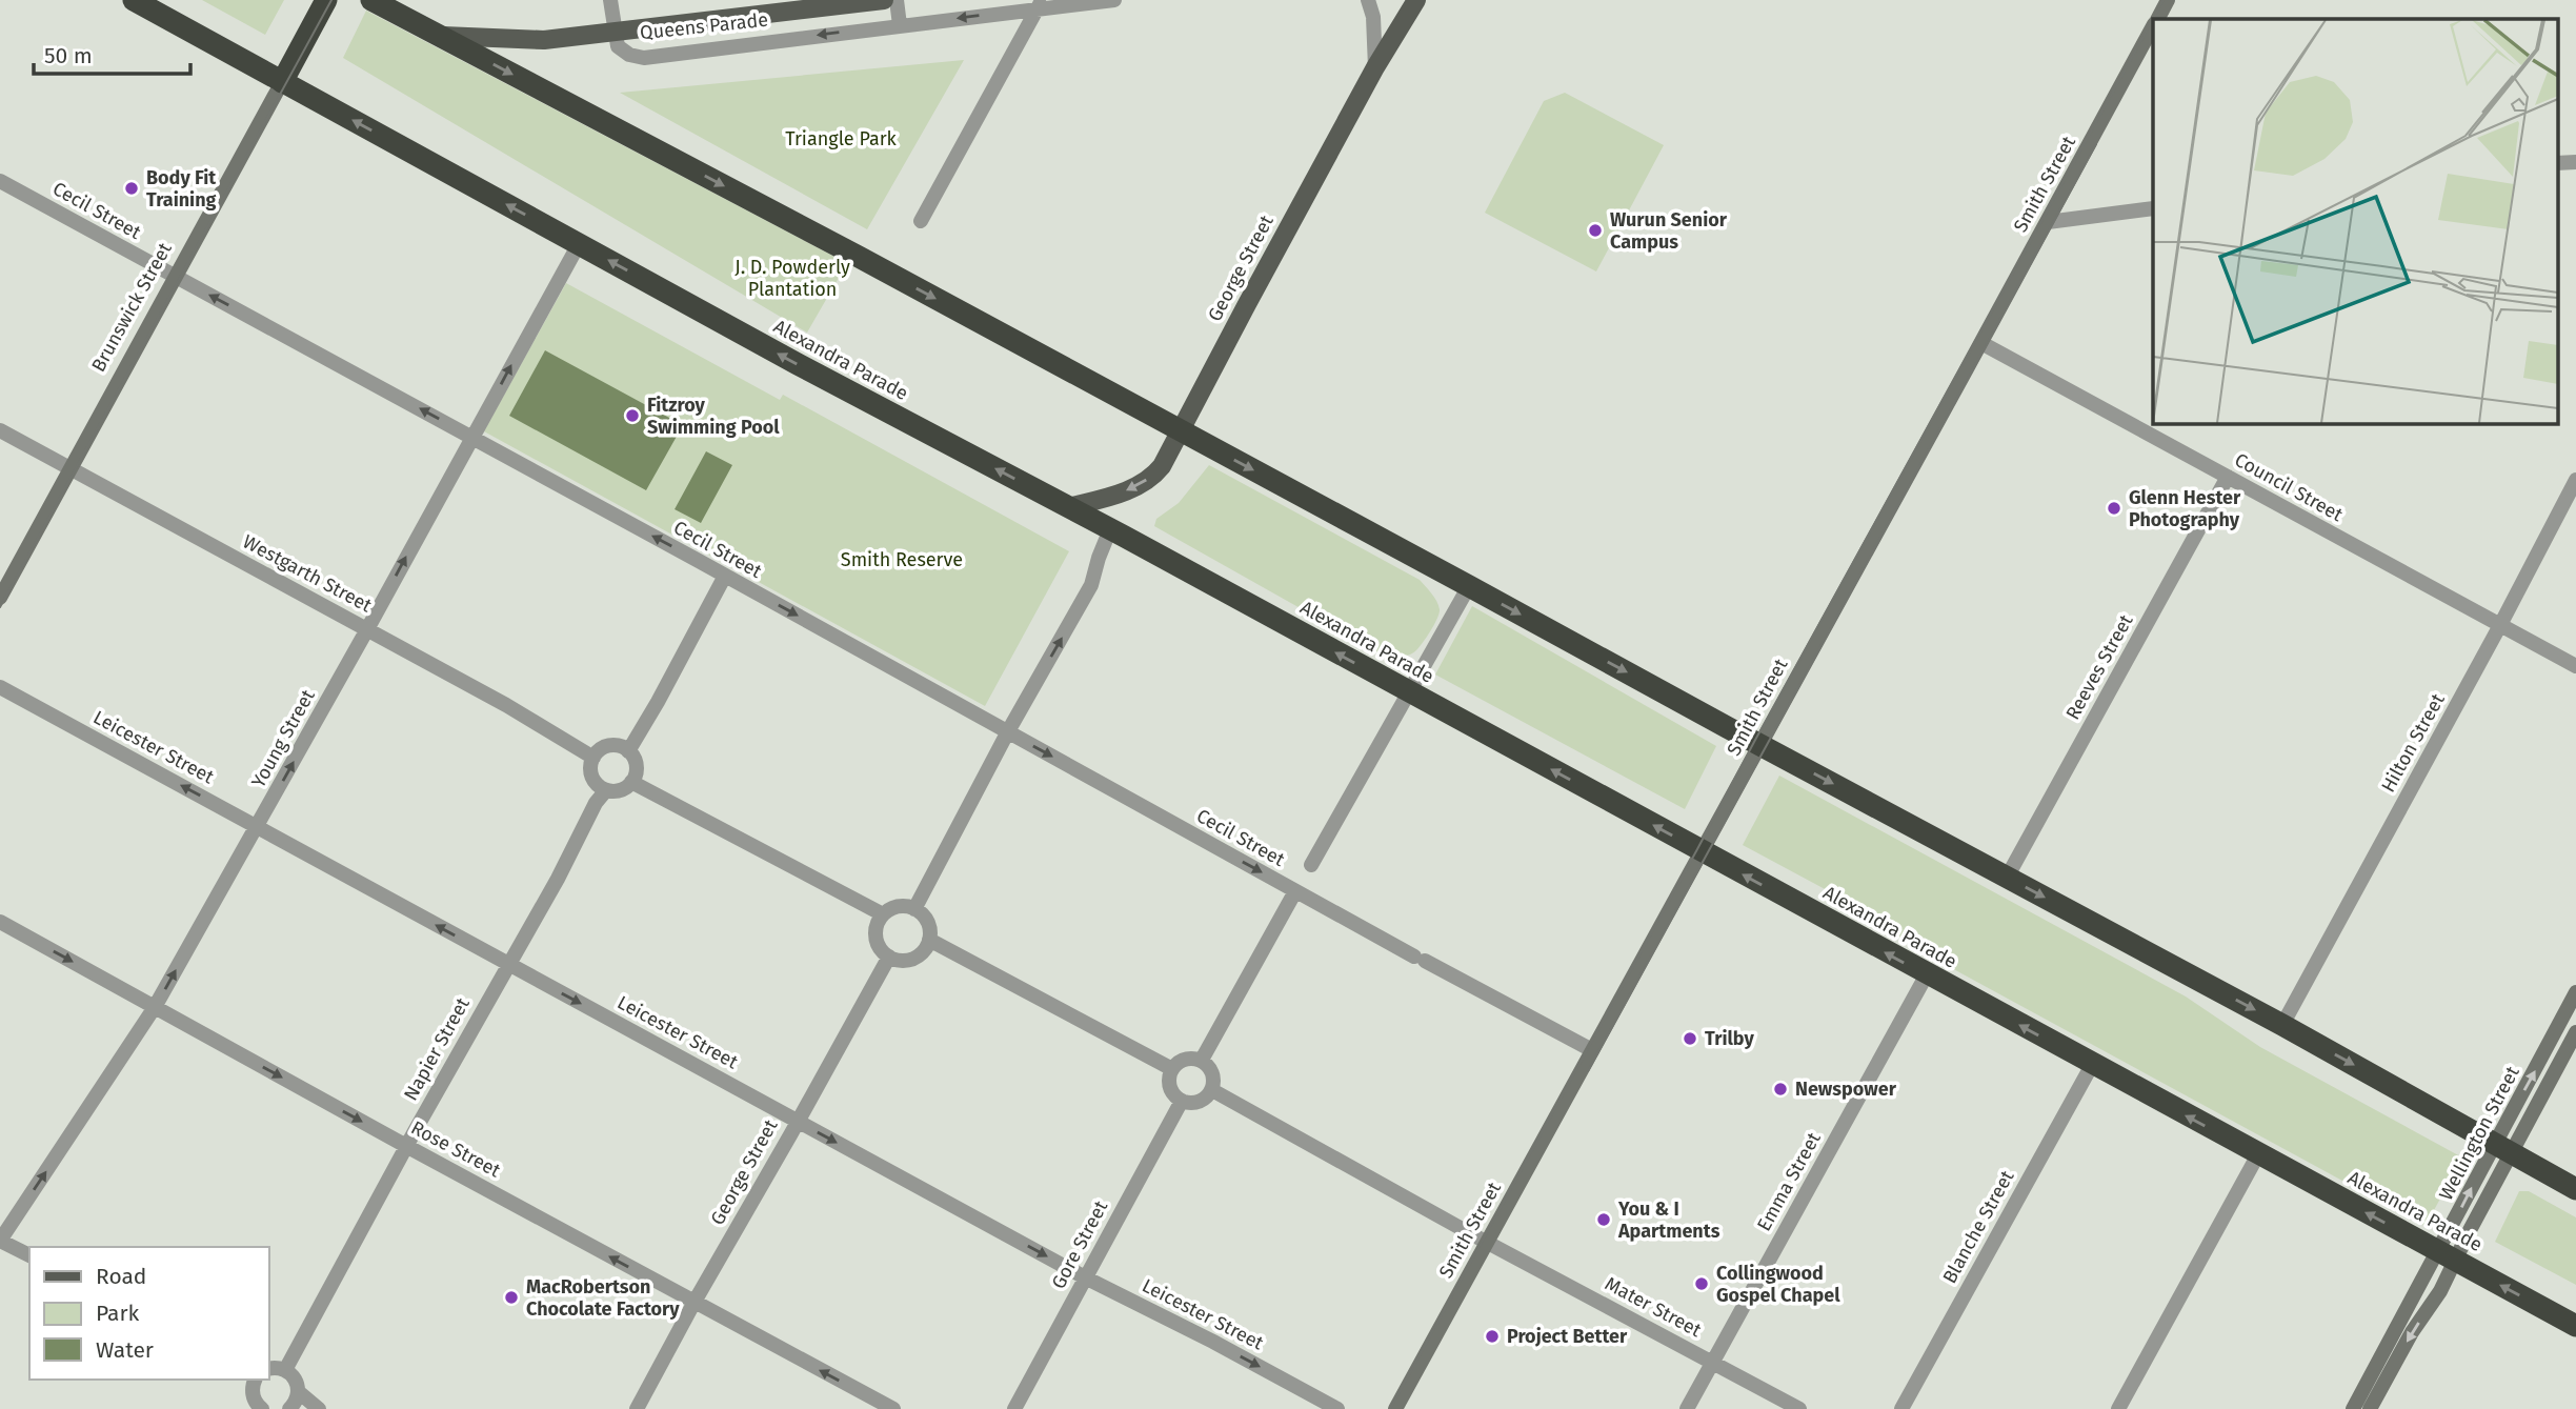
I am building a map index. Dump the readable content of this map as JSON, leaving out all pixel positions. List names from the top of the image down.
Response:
{
  "streets": {
    "highway": ["Brunswick Street", "Alexandra Parade"],
    "main road": ["Queens Parade", "George Street"],
    "street": [
      "Smith Street",
      "Cecil Street",
      "Council Street",
      "Westgarth Street",
      "Reeves Street",
      "Young Street",
      "Hilton Street",
      "Leicester Street",
      "Napier Street",
      "Wellington Street",
      "Rose Street",
      "Emma Street",
      "Blanche Street",
      "Gore Street",
      "Mater Street"
    ]
  },
  "crossings": [
    ["Smith Street", "Cecil Street"],
    ["Smith Street", "Alexandra Parade"],
    ["Smith Street", "Council Street"],
    ["Smith Street", "Mater Street"],
    ["Cecil Street", "Brunswick Street"],
    ["Cecil Street", "Young Street"],
    ["George Street", "Alexandra Parade"],
    ["George Street", "Leicester Street"],
    ["George Street", "Rose Street"],
    ["Brunswick Street", "Alexandra Parade"],
    ["Brunswick Street", "Westgarth Street"],
    ["Alexandra Parade", "Young Street"],
    ["Alexandra Parade", "Wellington Street"],
    ["Alexandra Parade", "Emma Street"],
    ["Alexandra Parade", "Blanche Street"],
    ["Council Street", "Reeves Street"],
    ["Council Street", "Hilton Street"],
    ["Westgarth Street", "Young Street"],
    ["Westgarth Street", "Napier Street"],
    ["Young Street", "Leicester Street"],
    ["Young Street", "Rose Street"],
    ["Leicester Street", "Napier Street"],
    ["Leicester Street", "Gore Street"],
    ["Napier Street", "Rose Street"],
    ["Emma Street", "Mater Street"]
  ],
  "one_way": ["Young Street"],
  "parks": ["Triangle Park", "J. D. Powderly Plantation", "Smith Reserve"],
  "places": [
    "Body Fit Training",
    "Wurun Senior Campus",
    "Fitzroy Swimming Pool",
    "Glenn Hester Photography",
    "Trilby",
    "Newspower",
    "You & I Apartments",
    "Collingwood Gospel Chapel",
    "MacRobertson Chocolate Factory",
    "Project Better"
  ],
  "legend": ["Road", "Park", "Water"],
  "scale_bar": "50 m"
}
